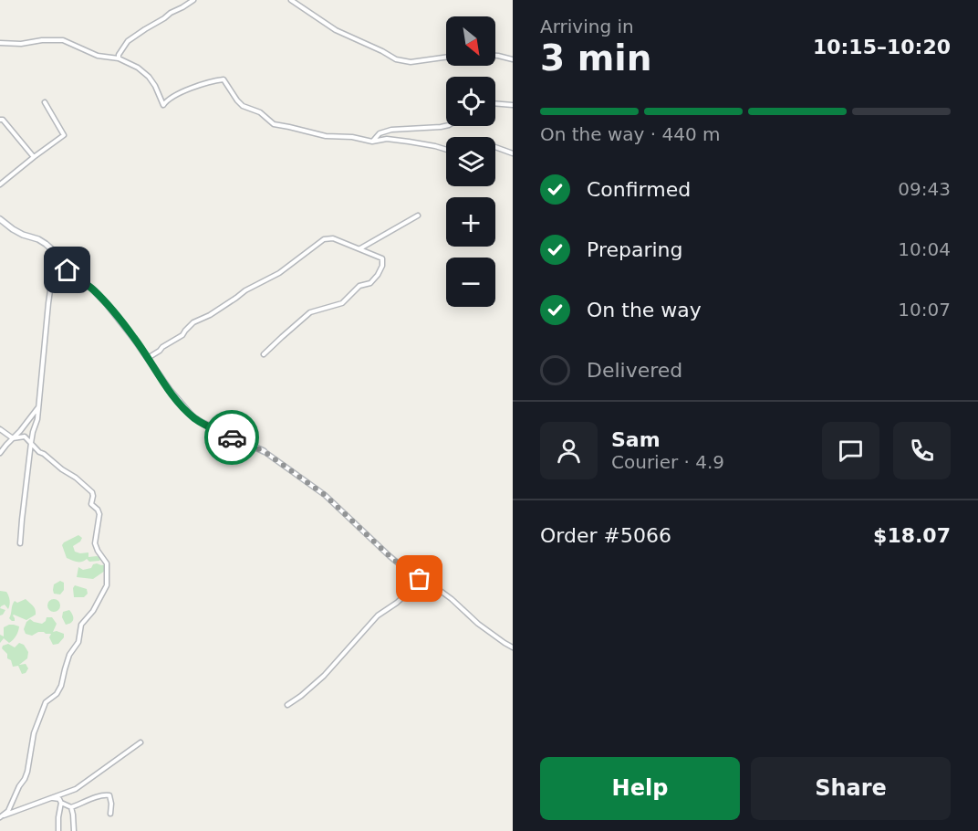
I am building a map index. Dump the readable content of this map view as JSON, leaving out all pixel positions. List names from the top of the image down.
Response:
{
  "north": "bottom right",
  "page": {
    "heading": ["3 min", "Arriving in", "10:15–10:20"],
    "panel": [
      "Sam",
      "Courier · 4.9",
      "Order #5066",
      "$18.07"
    ],
    "map_buttons": ["+", "−"],
    "bar": "On the way · 440 m",
    "list": [
      ["Confirmed", "09:43"],
      ["Preparing", "10:04"],
      ["On the way", "10:07"],
      "Delivered"
    ],
    "buttons": ["Help", "Share"]
  }
}
